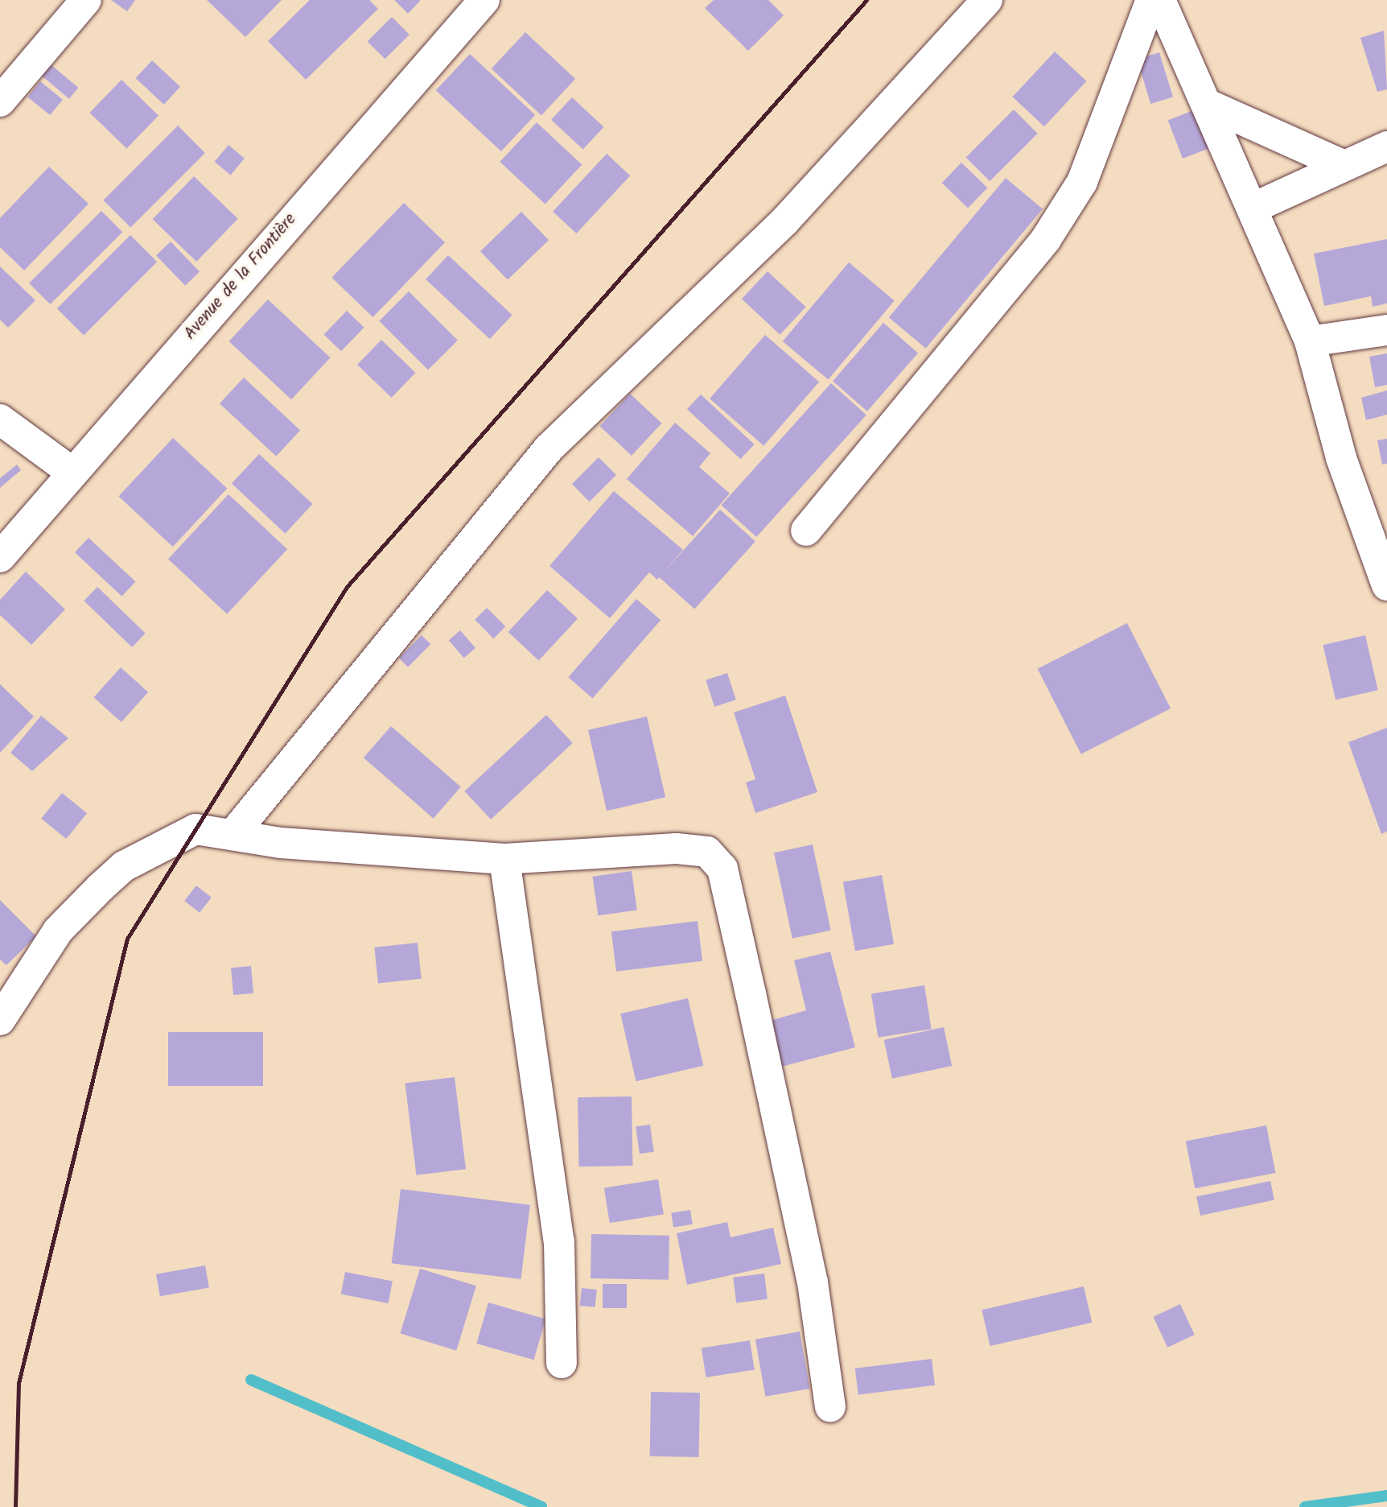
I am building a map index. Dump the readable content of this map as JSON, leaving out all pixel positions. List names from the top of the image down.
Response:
{
  "streets": {
    "street": ["Avenue de la Frontière"]
  }
}
